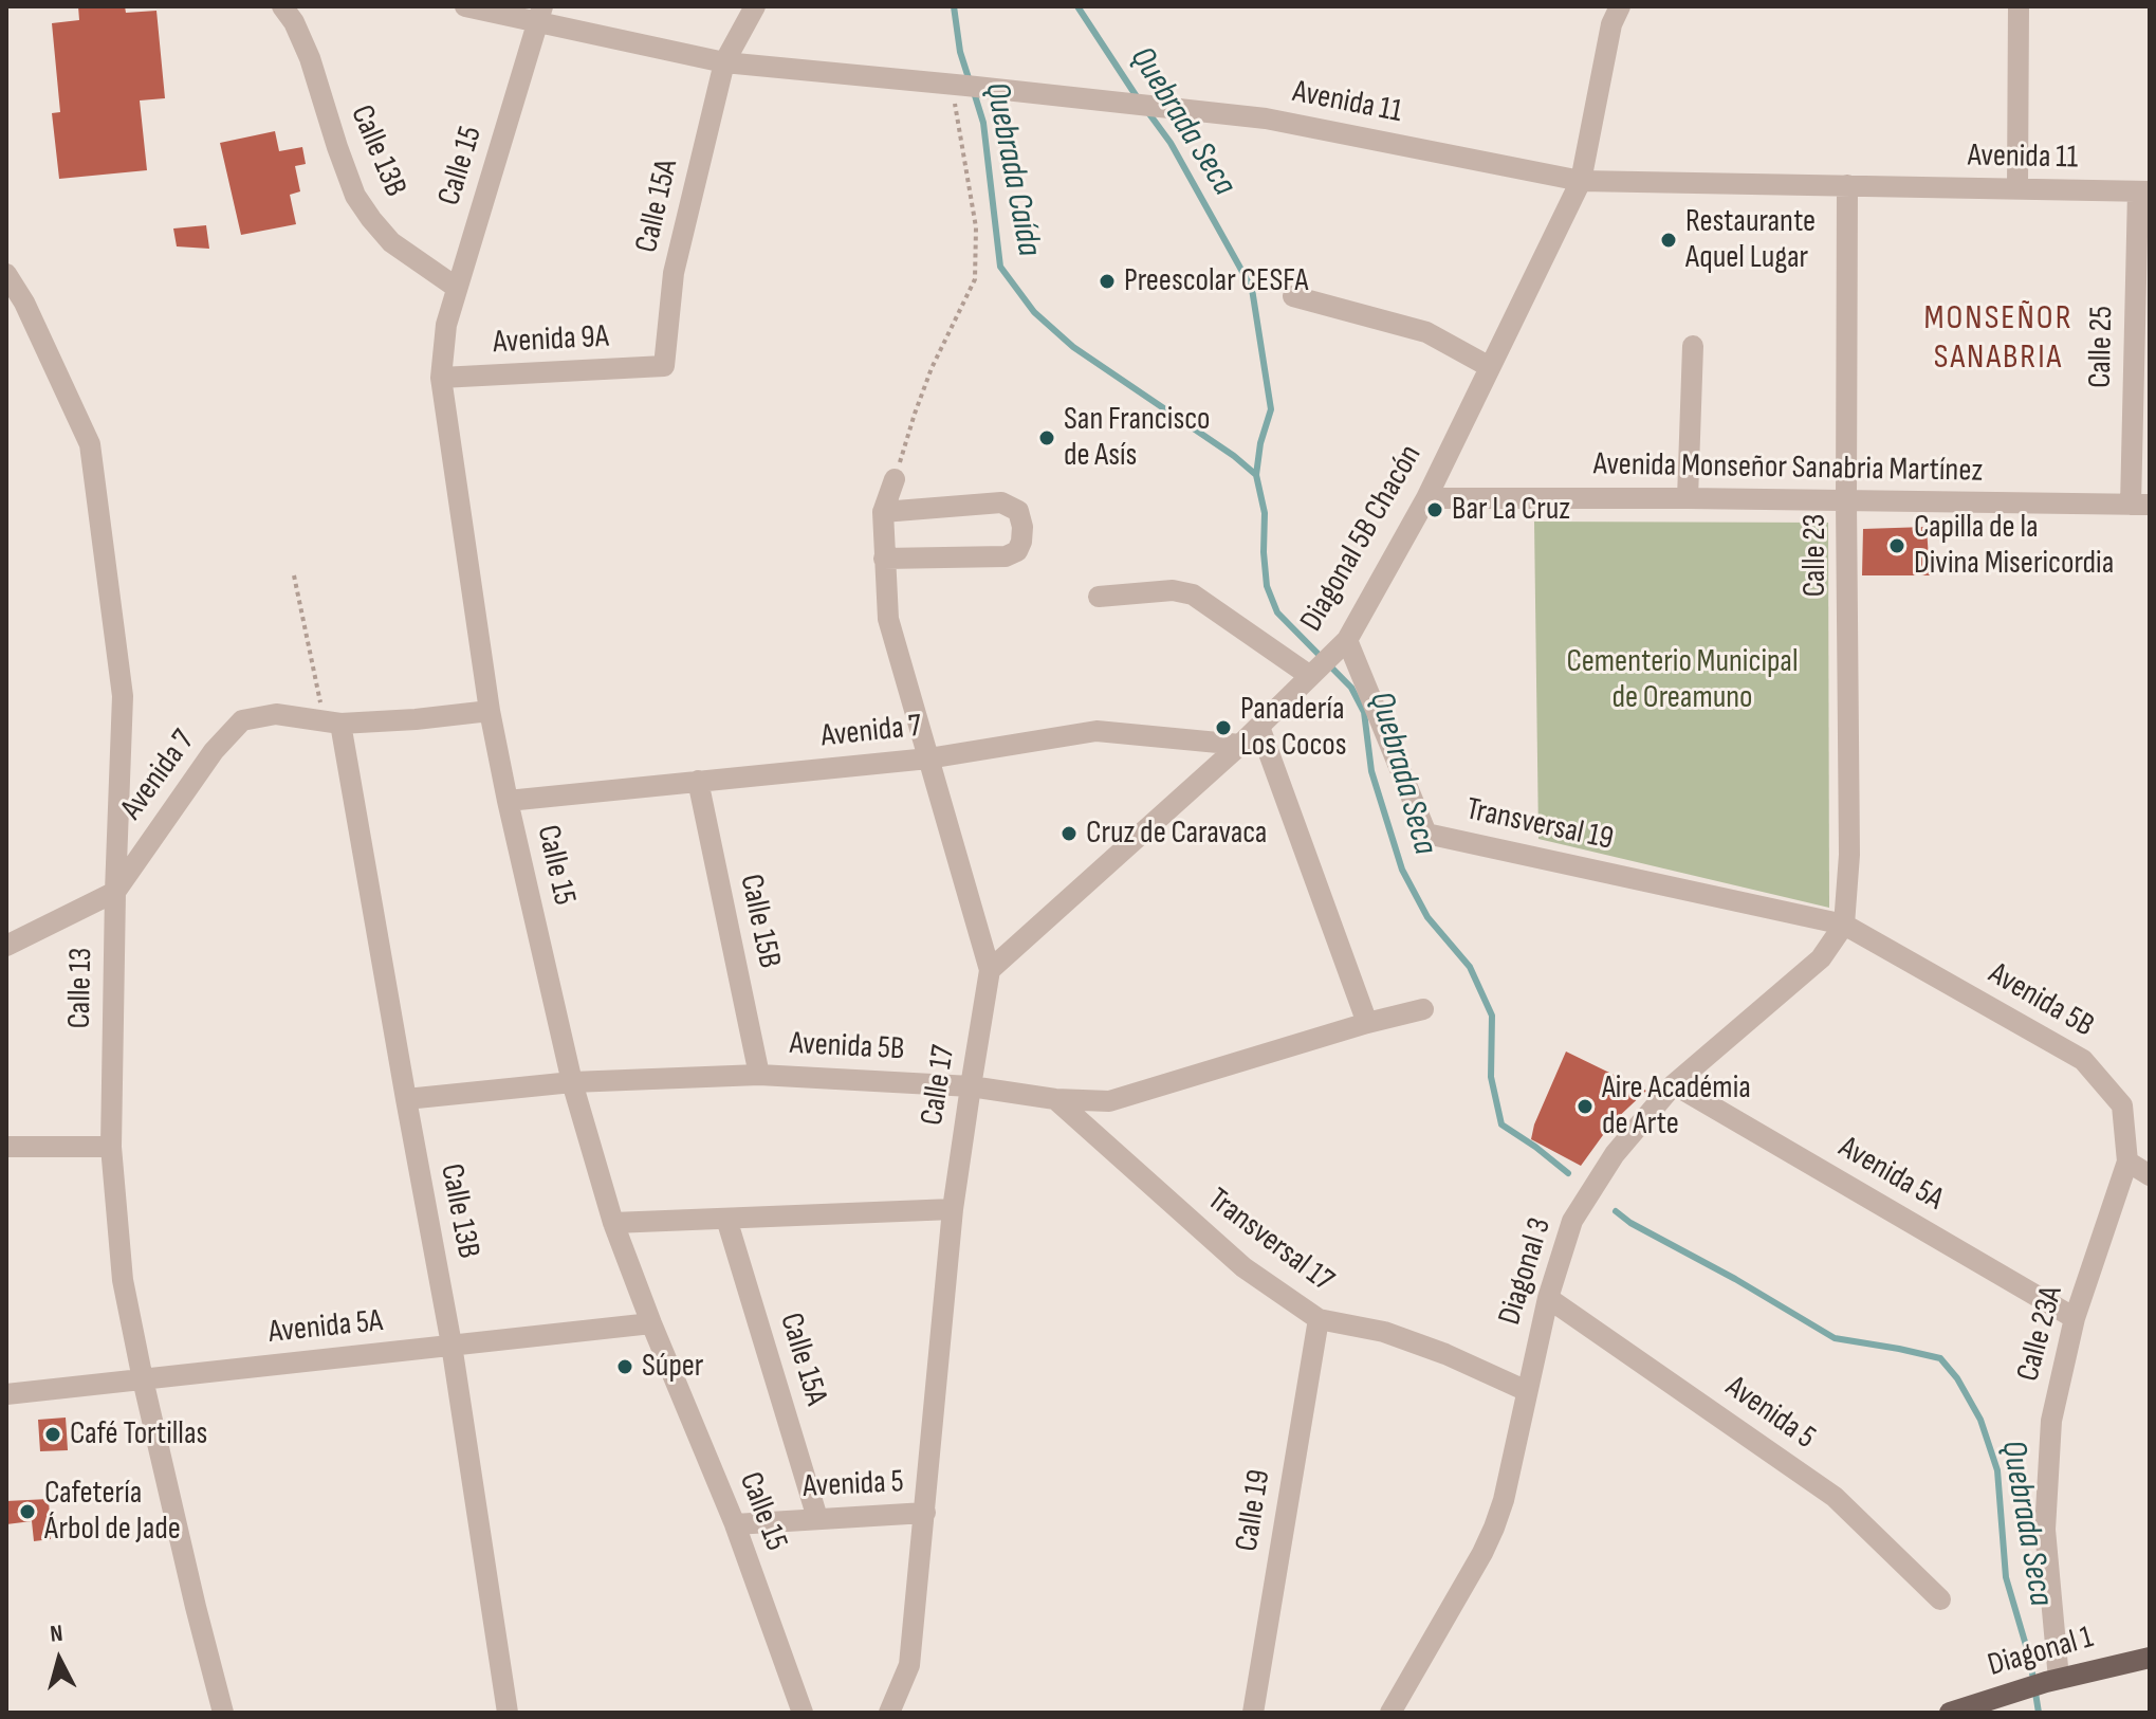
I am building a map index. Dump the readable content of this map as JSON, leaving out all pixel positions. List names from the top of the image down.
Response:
{
  "streets": {
    "main road": ["Diagonal 1"],
    "street": [
      "Avenida 11",
      "Calle 13B",
      "Calle 15",
      "Calle 15A",
      "Avenida 9A",
      "Calle 25",
      "Avenida Monseñor Sanabria Martínez",
      "Diagonal 5B Chacón",
      "Calle 23",
      "Avenida 7",
      "Transversal 19",
      "Calle 15B",
      "Calle 13",
      "Avenida 5B",
      "Calle 17",
      "Avenida 5A",
      "Transversal 17",
      "Diagonal 3",
      "Calle 23A",
      "Avenida 5",
      "Calle 19"
    ]
  },
  "crossings": [
    ["Avenida 11", "Calle 15"],
    ["Avenida 11", "Calle 15A"],
    ["Avenida 11", "Calle 25"],
    ["Avenida 11", "Diagonal 5B Chacón"],
    ["Avenida 11", "Calle 23"],
    ["Calle 13B", "Calle 15"],
    ["Calle 13B", "Avenida 7"],
    ["Calle 13B", "Avenida 5B"],
    ["Calle 13B", "Avenida 5A"],
    ["Calle 15", "Avenida 9A"],
    ["Calle 15", "Avenida 7"],
    ["Calle 15", "Avenida 5B"],
    ["Calle 15", "Avenida 5A"],
    ["Calle 15", "Avenida 5"],
    ["Calle 15A", "Avenida 9A"],
    ["Calle 15A", "Avenida 5"],
    ["Calle 25", "Avenida Monseñor Sanabria Martínez"],
    ["Avenida Monseñor Sanabria Martínez", "Diagonal 5B Chacón"],
    ["Avenida Monseñor Sanabria Martínez", "Calle 23"],
    ["Diagonal 5B Chacón", "Avenida 7"],
    ["Diagonal 5B Chacón", "Transversal 19"],
    ["Diagonal 5B Chacón", "Calle 17"],
    ["Calle 23", "Transversal 19"],
    ["Calle 23", "Avenida 5B"],
    ["Calle 23", "Diagonal 3"],
    ["Avenida 7", "Calle 15B"],
    ["Avenida 7", "Calle 13"],
    ["Avenida 7", "Calle 17"],
    ["Transversal 19", "Avenida 5B"],
    ["Transversal 19", "Diagonal 3"],
    ["Calle 15B", "Avenida 5B"],
    ["Calle 13", "Avenida 5A"],
    ["Avenida 5B", "Calle 17"],
    ["Avenida 5B", "Transversal 17"],
    ["Avenida 5B", "Diagonal 3"],
    ["Avenida 5B", "Calle 23A"],
    ["Calle 17", "Avenida 5"],
    ["Avenida 5A", "Diagonal 3"],
    ["Avenida 5A", "Calle 23A"],
    ["Transversal 17", "Diagonal 3"],
    ["Transversal 17", "Calle 19"],
    ["Diagonal 3", "Avenida 5"],
    ["Calle 23A", "Diagonal 1"]
  ],
  "districts": ["MONSEÑOR SANABRIA"],
  "water": ["Quebrada Seca", "Quebrada Caída"],
  "parks": ["Cementerio Municipal de Oreamuno"],
  "places": [
    "Restaurante Aquel Lugar",
    "Preescolar CESFA",
    "San Francisco de Asís",
    "Bar La Cruz",
    "Capilla de la Divina Misericordia",
    "Panadería Los Cocos",
    "Cruz de Caravaca",
    "Aire Académia de Arte",
    "Súper",
    "Café Tortillas",
    "Cafetería Árbol de Jade"
  ],
  "north": "top"
}
